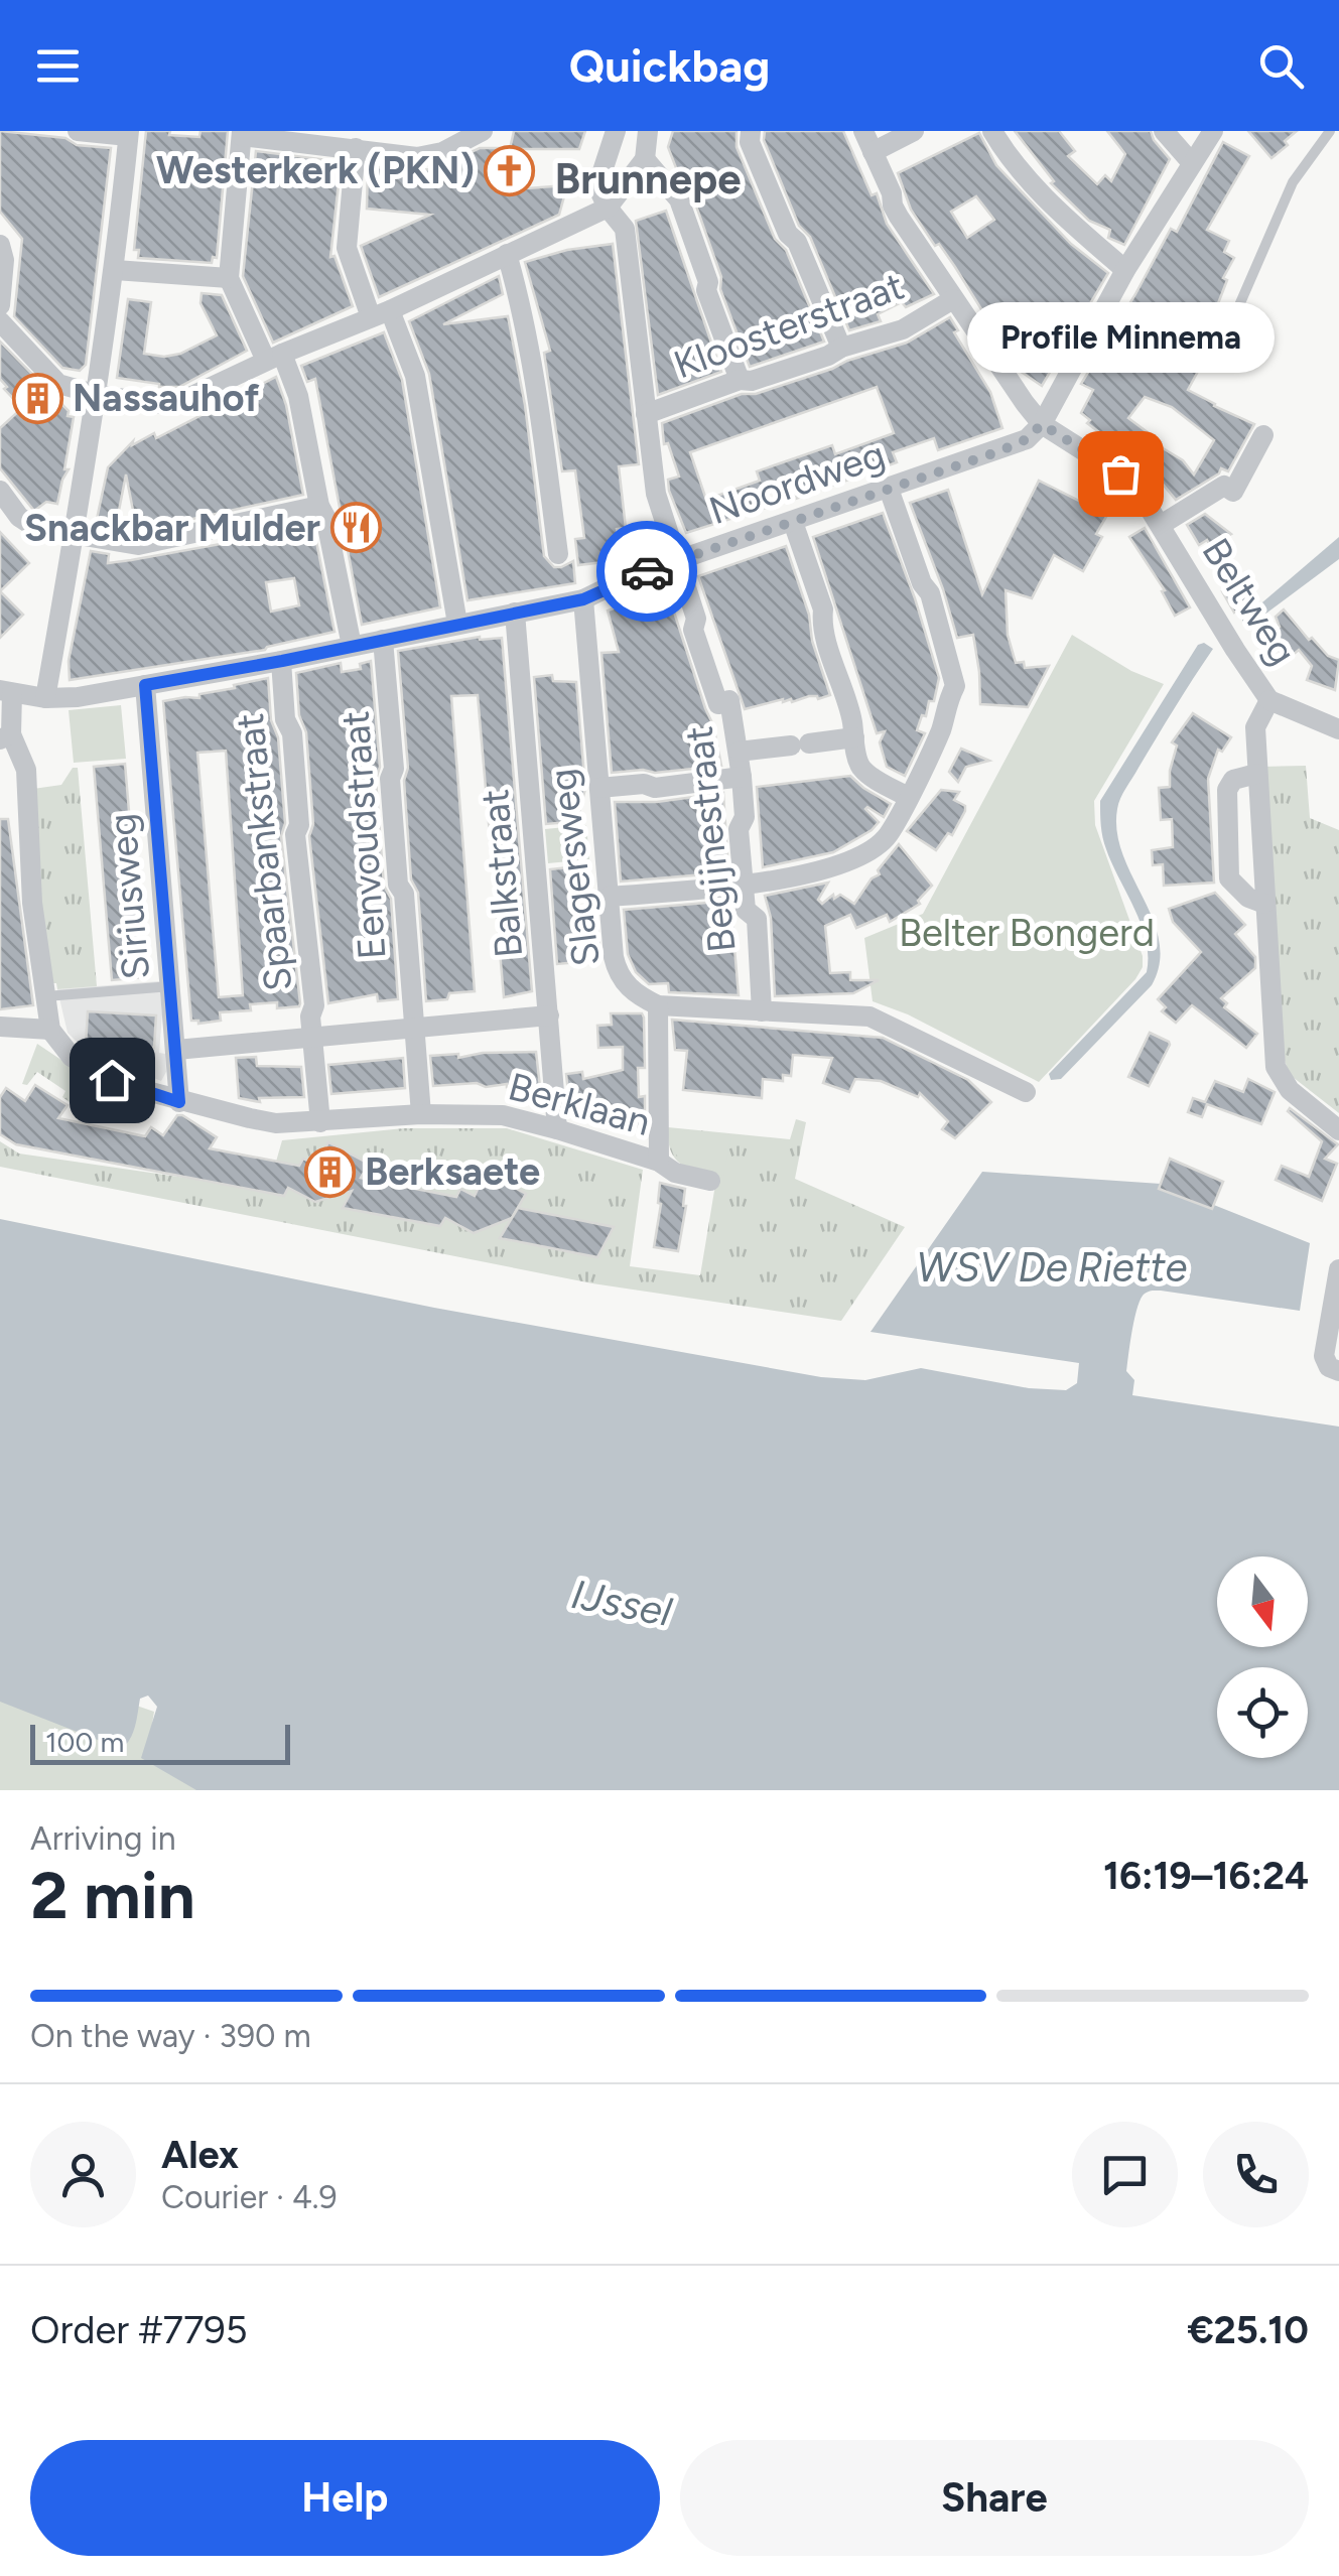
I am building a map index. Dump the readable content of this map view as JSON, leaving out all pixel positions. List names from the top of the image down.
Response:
{
  "streets": {
    "street": [
      "Kloosterstraat",
      "Noordweg",
      "Beltweg",
      "Eenvoudstraat",
      "Begijnestraat",
      "Spaarbankstraat",
      "Slagersweg",
      "Balkstraat",
      "Siriusweg",
      "Berklaan"
    ]
  },
  "crossings": [
    ["Kloosterstraat", "Begijnestraat"],
    ["Noordweg", "Beltweg"],
    ["Noordweg", "Eenvoudstraat"],
    ["Noordweg", "Begijnestraat"],
    ["Noordweg", "Spaarbankstraat"],
    ["Noordweg", "Slagersweg"],
    ["Noordweg", "Balkstraat"],
    ["Noordweg", "Siriusweg"],
    ["Eenvoudstraat", "Berklaan"],
    ["Spaarbankstraat", "Berklaan"],
    ["Balkstraat", "Berklaan"],
    ["Siriusweg", "Berklaan"]
  ],
  "districts": ["Brunnepe"],
  "water": ["WSV De Riette", "IJssel"],
  "parks": ["Belter Bongerd"],
  "places": {
    "church": ["Westerkerk (PKN)"],
    "building": ["Nassauhof", "Berksaete"],
    "other": ["Profile Minnema"],
    "restaurant": ["Snackbar Mulder"]
  },
  "scale_bar": "100 m",
  "north": "bottom",
  "page": {
    "header": "Quickbag",
    "bubble": "Profile Minnema",
    "scale": "100 m",
    "heading": ["2 min", "Arriving in", "16:19–16:24"],
    "panel": [
      "Alex",
      "Courier · 4.9",
      "Order #7795",
      "€25.10"
    ],
    "bar": "On the way · 390 m",
    "buttons": ["Help", "Share"]
  }
}
